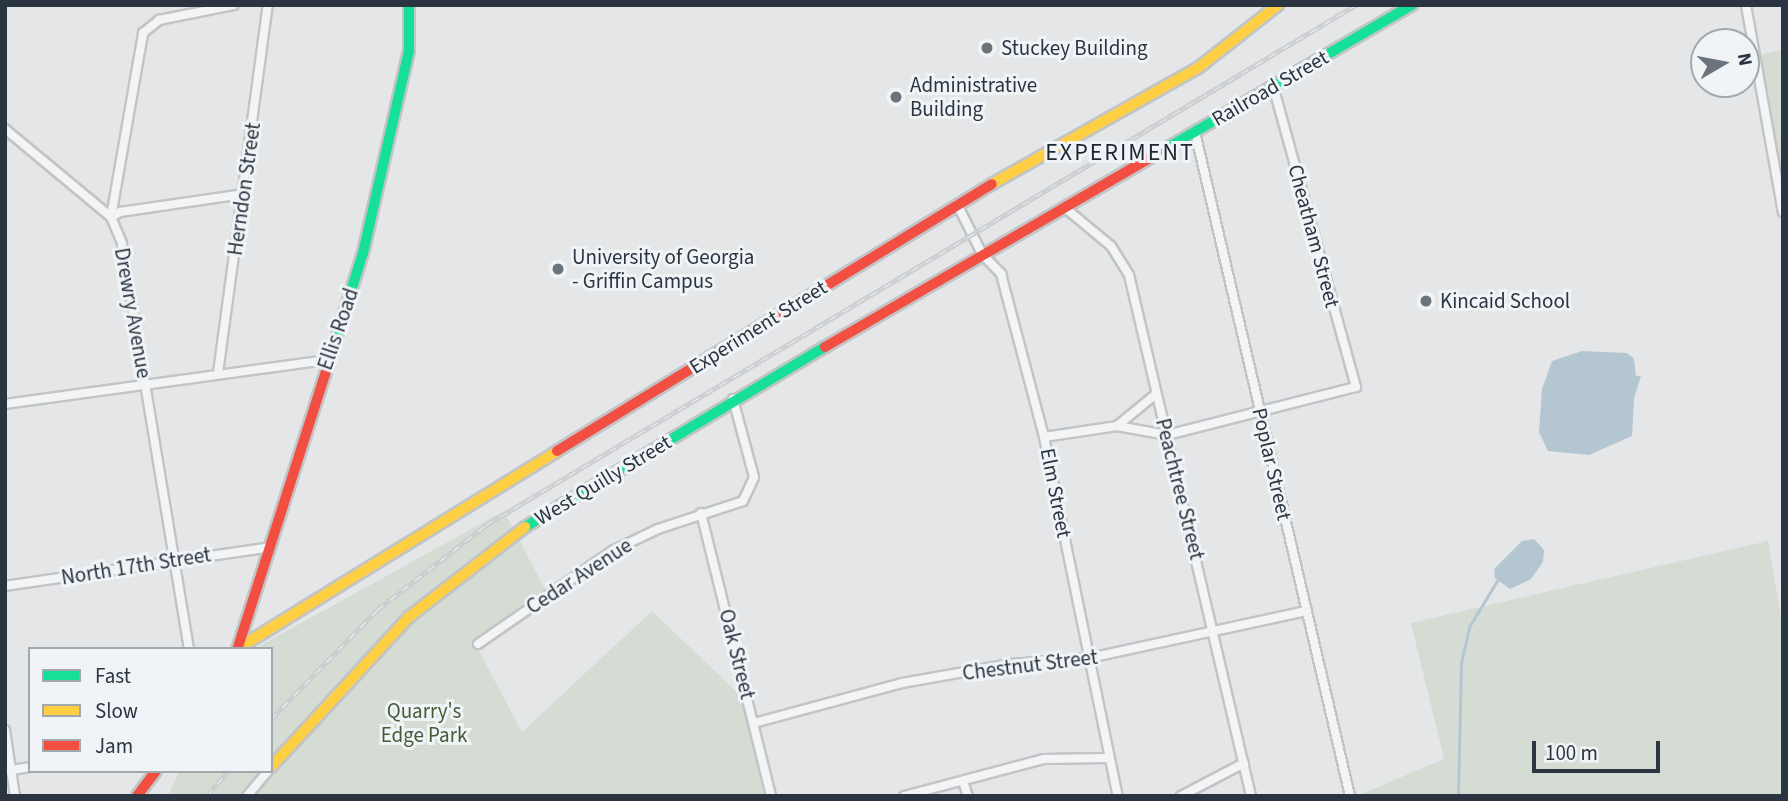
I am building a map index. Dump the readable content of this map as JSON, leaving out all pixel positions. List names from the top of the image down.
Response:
{
  "streets": {
    "street": [
      "Railroad Street",
      "Herndon Street",
      "Cheatham Street",
      "Drewry Avenue",
      "Experiment Street",
      "Ellis Road",
      "Poplar Street",
      "West Quilly Street",
      "Peachtree Street",
      "Elm Street",
      "North 17th Street",
      "Cedar Avenue",
      "Oak Street",
      "Chestnut Street"
    ]
  },
  "crossings": [
    ["Railroad Street", "Cheatham Street"],
    ["Railroad Street", "Poplar Street"],
    ["Railroad Street", "West Quilly Street"],
    ["Railroad Street", "Peachtree Street"],
    ["Railroad Street", "Elm Street"],
    ["Cheatham Street", "Poplar Street"],
    ["Drewry Avenue", "North 17th Street"],
    ["Experiment Street", "Elm Street"],
    ["Ellis Road", "North 17th Street"],
    ["Poplar Street", "Chestnut Street"],
    ["West Quilly Street", "Elm Street"],
    ["West Quilly Street", "Cedar Avenue"],
    ["Peachtree Street", "Chestnut Street"],
    ["Elm Street", "Chestnut Street"],
    ["Cedar Avenue", "Oak Street"],
    ["Oak Street", "Chestnut Street"]
  ],
  "districts": ["EXPERIMENT"],
  "parks": ["Quarry's Edge Park"],
  "places": [
    "Stuckey Building",
    "Administrative Building",
    "University of Georgia - Griffin Campus",
    "Kincaid School"
  ],
  "legend": ["Fast", "Slow", "Jam"],
  "scale_bar": "100 m",
  "north": "right"
}
